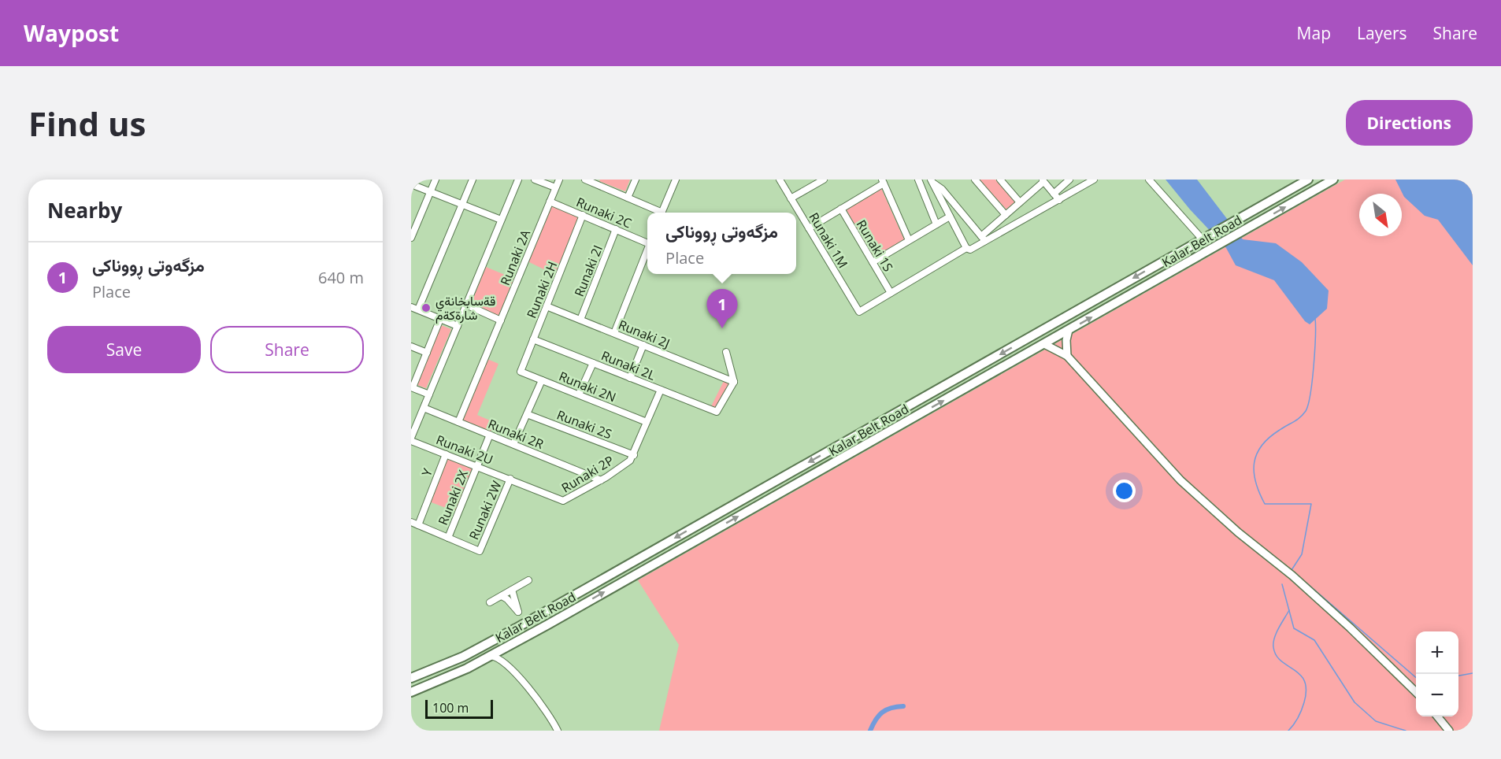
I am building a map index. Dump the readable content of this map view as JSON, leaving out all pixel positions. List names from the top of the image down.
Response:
{
  "streets": {
    "highway": ["Kalar Belt Road"],
    "street": [
      "Runaki 2C",
      "Runaki 1M",
      "Runaki 1S",
      "Runaki 2A",
      "Runaki 2I",
      "Runaki 2H",
      "Runaki 2J",
      "Runaki 2L",
      "Runaki 2N",
      "Runaki 2S",
      "Runaki 2R",
      "Runaki 2U",
      "Y",
      "Runaki 2P",
      "Runaki 2X",
      "Runaki 2W"
    ]
  },
  "crossings": [
    ["Runaki 2C", "Runaki 2A"],
    ["Runaki 2C", "Runaki 2I"],
    ["Runaki 2C", "Runaki 2H"],
    ["Runaki 1M", "Runaki 1S"],
    ["Runaki 2A", "Runaki 2R"],
    ["Runaki 2I", "Runaki 2J"],
    ["Runaki 2H", "Runaki 2J"],
    ["Runaki 2H", "Runaki 2L"],
    ["Runaki 2H", "Runaki 2N"],
    ["Runaki 2J", "Runaki 2L"],
    ["Runaki 2L", "Runaki 2P"],
    ["Runaki 2N", "Runaki 2P"],
    ["Runaki 2S", "Runaki 2P"],
    ["Runaki 2R", "Runaki 2P"],
    ["Runaki 2R", "Runaki 2X"],
    ["Runaki 2U", "Y"],
    ["Runaki 2U", "Runaki 2P"],
    ["Runaki 2U", "Runaki 2X"],
    ["Runaki 2U", "Runaki 2W"],
    ["Runaki 2P", "Runaki 2W"],
    ["Runaki 2X", "Runaki 2W"]
  ],
  "places": ["قةسابخانةي شارةكةم"],
  "scale_bar": "100 m",
  "north": "bottom right",
  "page": {
    "header": "Waypost",
    "nav": ["Map", "Layers", "Share"],
    "buttons": [
      "Directions",
      ["Save", "Share"]
    ],
    "title": "Find us",
    "heading": "Nearby",
    "popup": ["مزگەوتی ڕووناکی", "Place"],
    "list": [
      {
        "mark": "1",
        "name": "مزگەوتی ڕووناکی",
        "note": "Place",
        "value": "640 m"
      }
    ],
    "pins": "1",
    "map_buttons": ["+", "−"],
    "scale": "100 m"
  }
}
